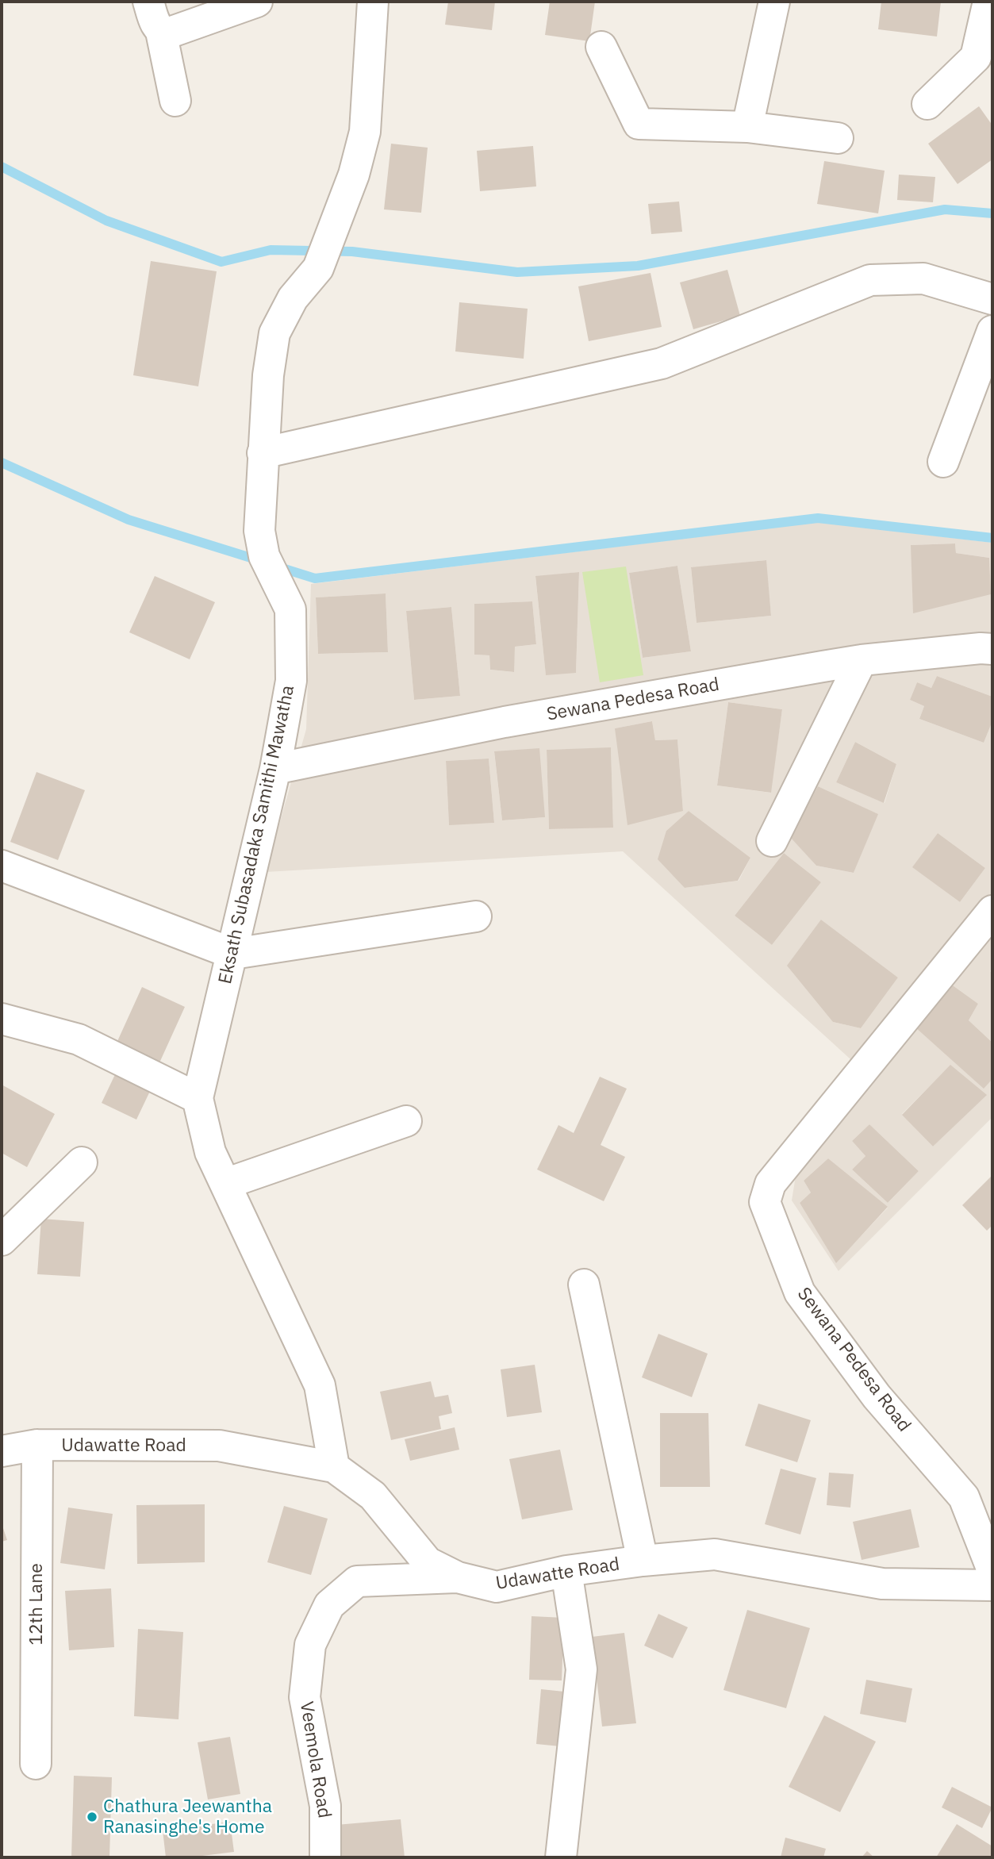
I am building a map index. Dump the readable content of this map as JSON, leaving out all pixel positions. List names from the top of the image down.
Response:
{
  "streets": {
    "street": [
      "Sewana Pedesa Road",
      "Eksath Subasadaka Samithi Mawatha",
      "Udawatte Road",
      "12th Lane",
      "Veemola Road"
    ]
  },
  "crossings": [
    ["Sewana Pedesa Road", "Eksath Subasadaka Samithi Mawatha"],
    ["Eksath Subasadaka Samithi Mawatha", "Udawatte Road"],
    ["Udawatte Road", "12th Lane"],
    ["Udawatte Road", "Veemola Road"]
  ],
  "places": ["Chathura Jeewantha Ranasinghe's Home"]
}
